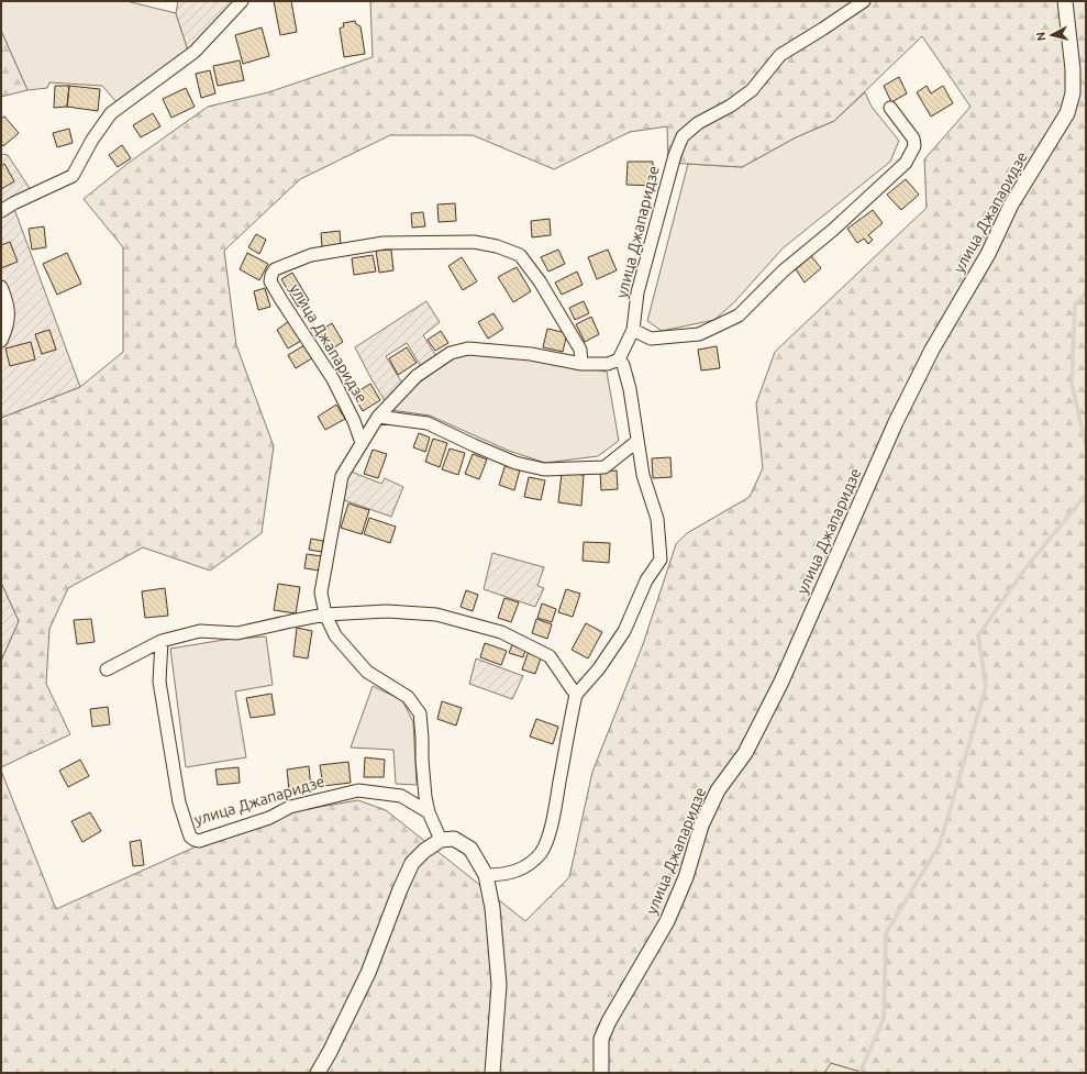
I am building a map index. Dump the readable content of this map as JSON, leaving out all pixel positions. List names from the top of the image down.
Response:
{
  "streets": {
    "street": ["улица Джапаридзе"]
  },
  "north": "left"
}
